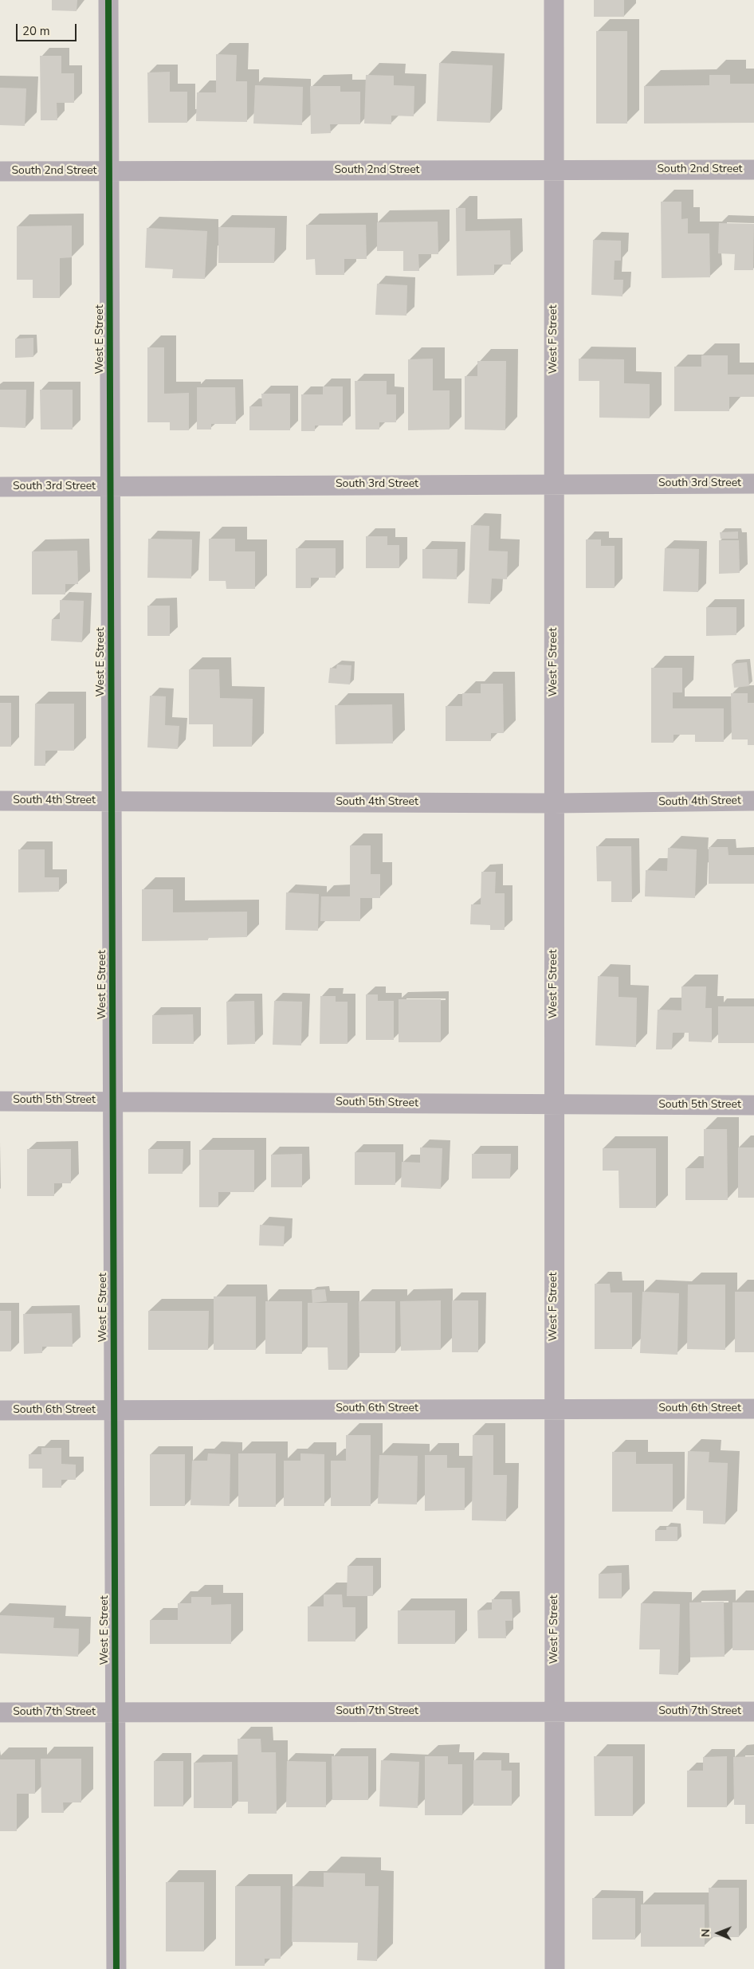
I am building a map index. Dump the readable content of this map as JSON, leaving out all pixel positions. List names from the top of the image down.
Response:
{
  "streets": {
    "street": [
      "South 2nd Street",
      "West E Street",
      "West F Street",
      "South 3rd Street",
      "South 4th Street",
      "South 5th Street",
      "South 6th Street",
      "South 7th Street"
    ]
  },
  "crossings": [
    ["South 2nd Street", "West E Street"],
    ["South 2nd Street", "West F Street"],
    ["West E Street", "South 3rd Street"],
    ["West E Street", "South 4th Street"],
    ["West E Street", "South 5th Street"],
    ["West E Street", "South 6th Street"],
    ["West E Street", "South 7th Street"],
    ["West F Street", "South 3rd Street"],
    ["West F Street", "South 4th Street"],
    ["West F Street", "South 5th Street"],
    ["West F Street", "South 6th Street"],
    ["West F Street", "South 7th Street"]
  ],
  "scale_bar": "20 m",
  "north": "left"
}
